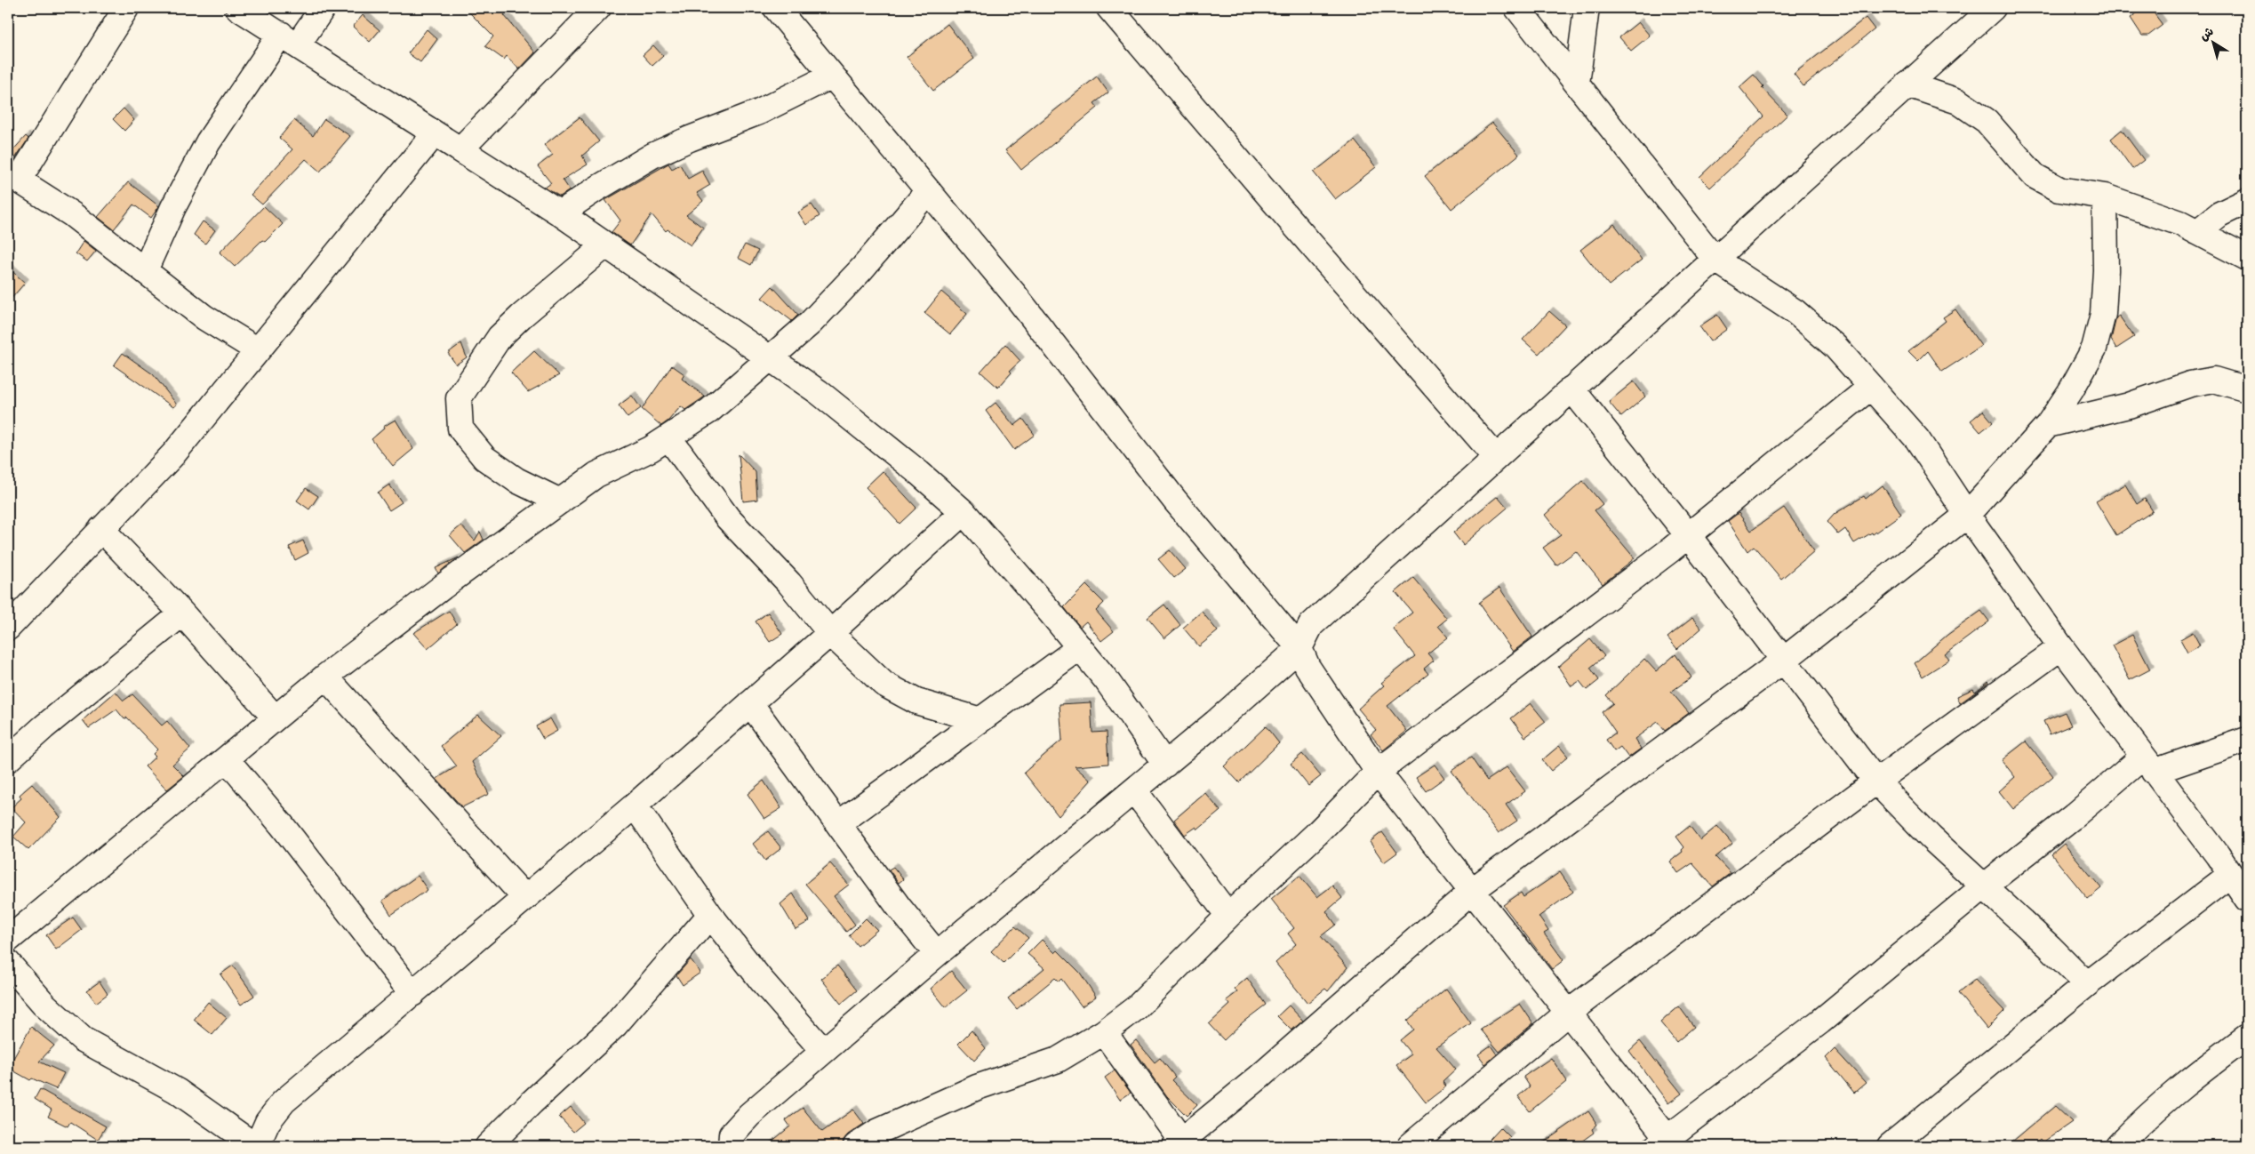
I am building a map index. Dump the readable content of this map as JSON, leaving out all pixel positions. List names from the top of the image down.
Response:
{
  "north": "top left"
}
